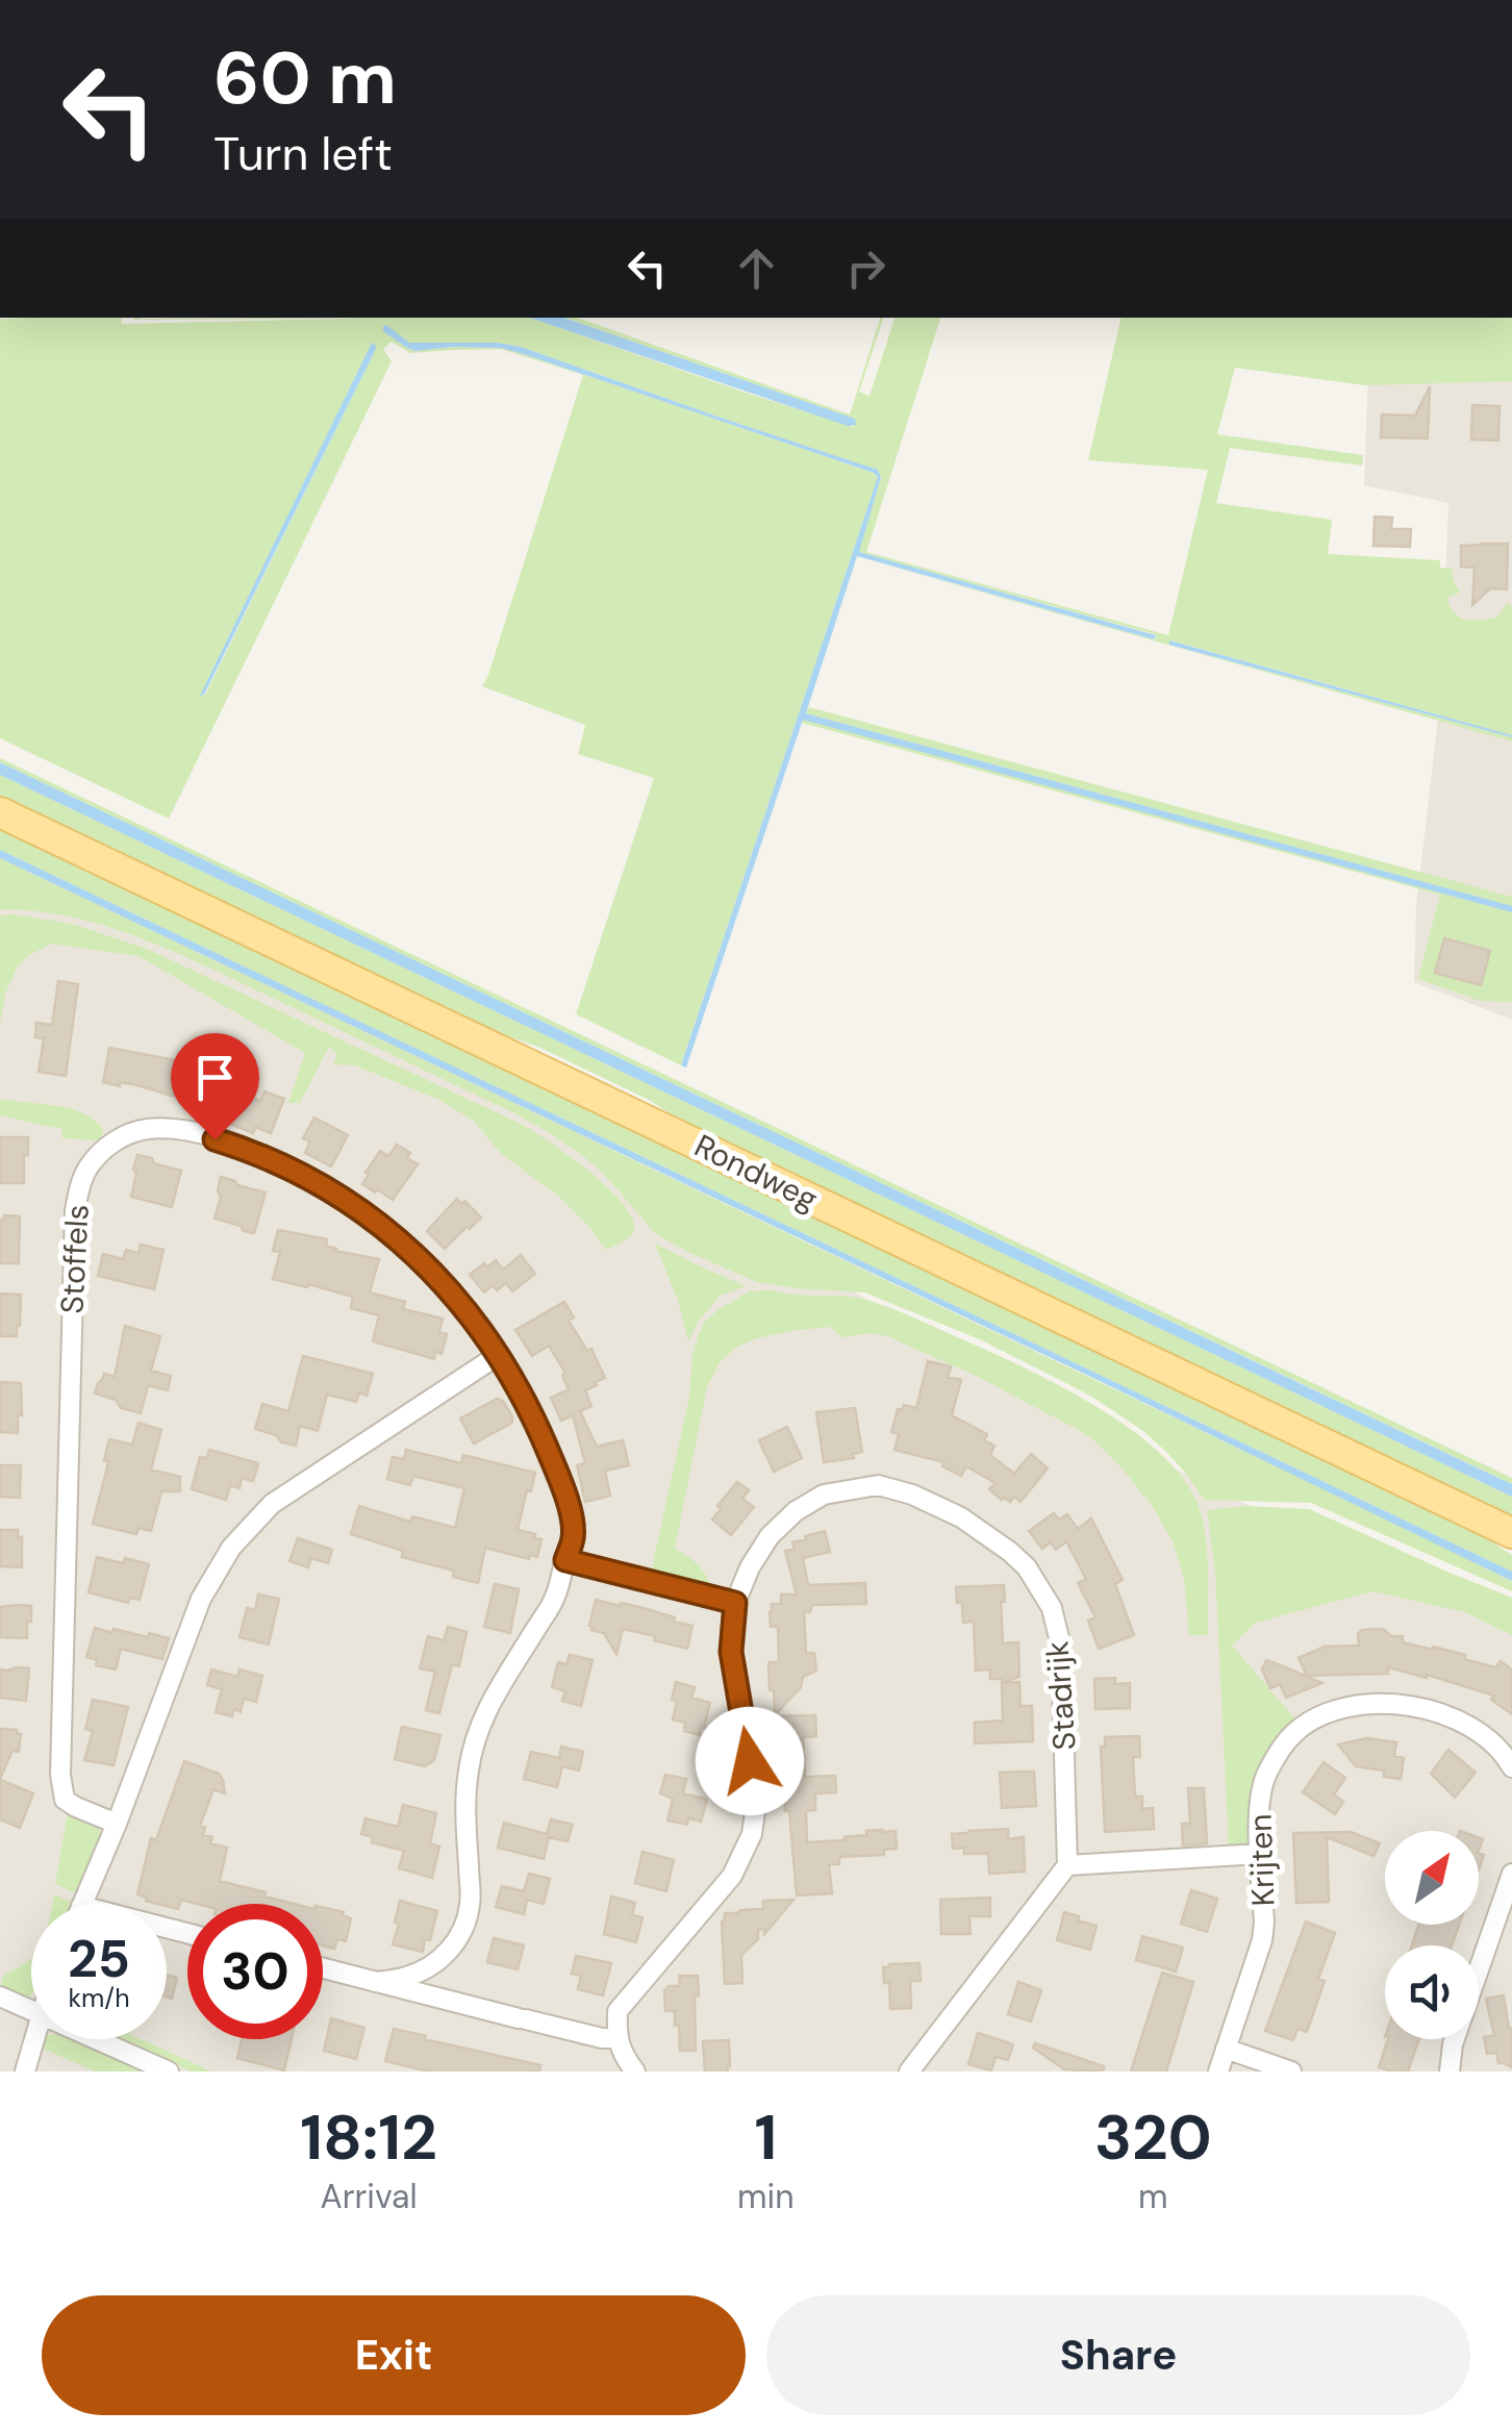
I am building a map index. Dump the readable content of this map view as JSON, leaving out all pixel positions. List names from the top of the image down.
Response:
{
  "streets": {
    "main road": ["Rondweg"],
    "street": ["Stoffels", "Stadrijk", "Krijten"]
  },
  "crossings": [
    ["Stoffels", "Stadrijk"]
  ],
  "north": "top right",
  "page": {
    "turn": ["60 m", "Turn left"],
    "speed": "25 km/h",
    "limit": "30",
    "eta": [
      "18:12",
      "Arrival",
      "1",
      "min",
      "320",
      "m"
    ],
    "buttons": ["Exit", "Share"]
  }
}
